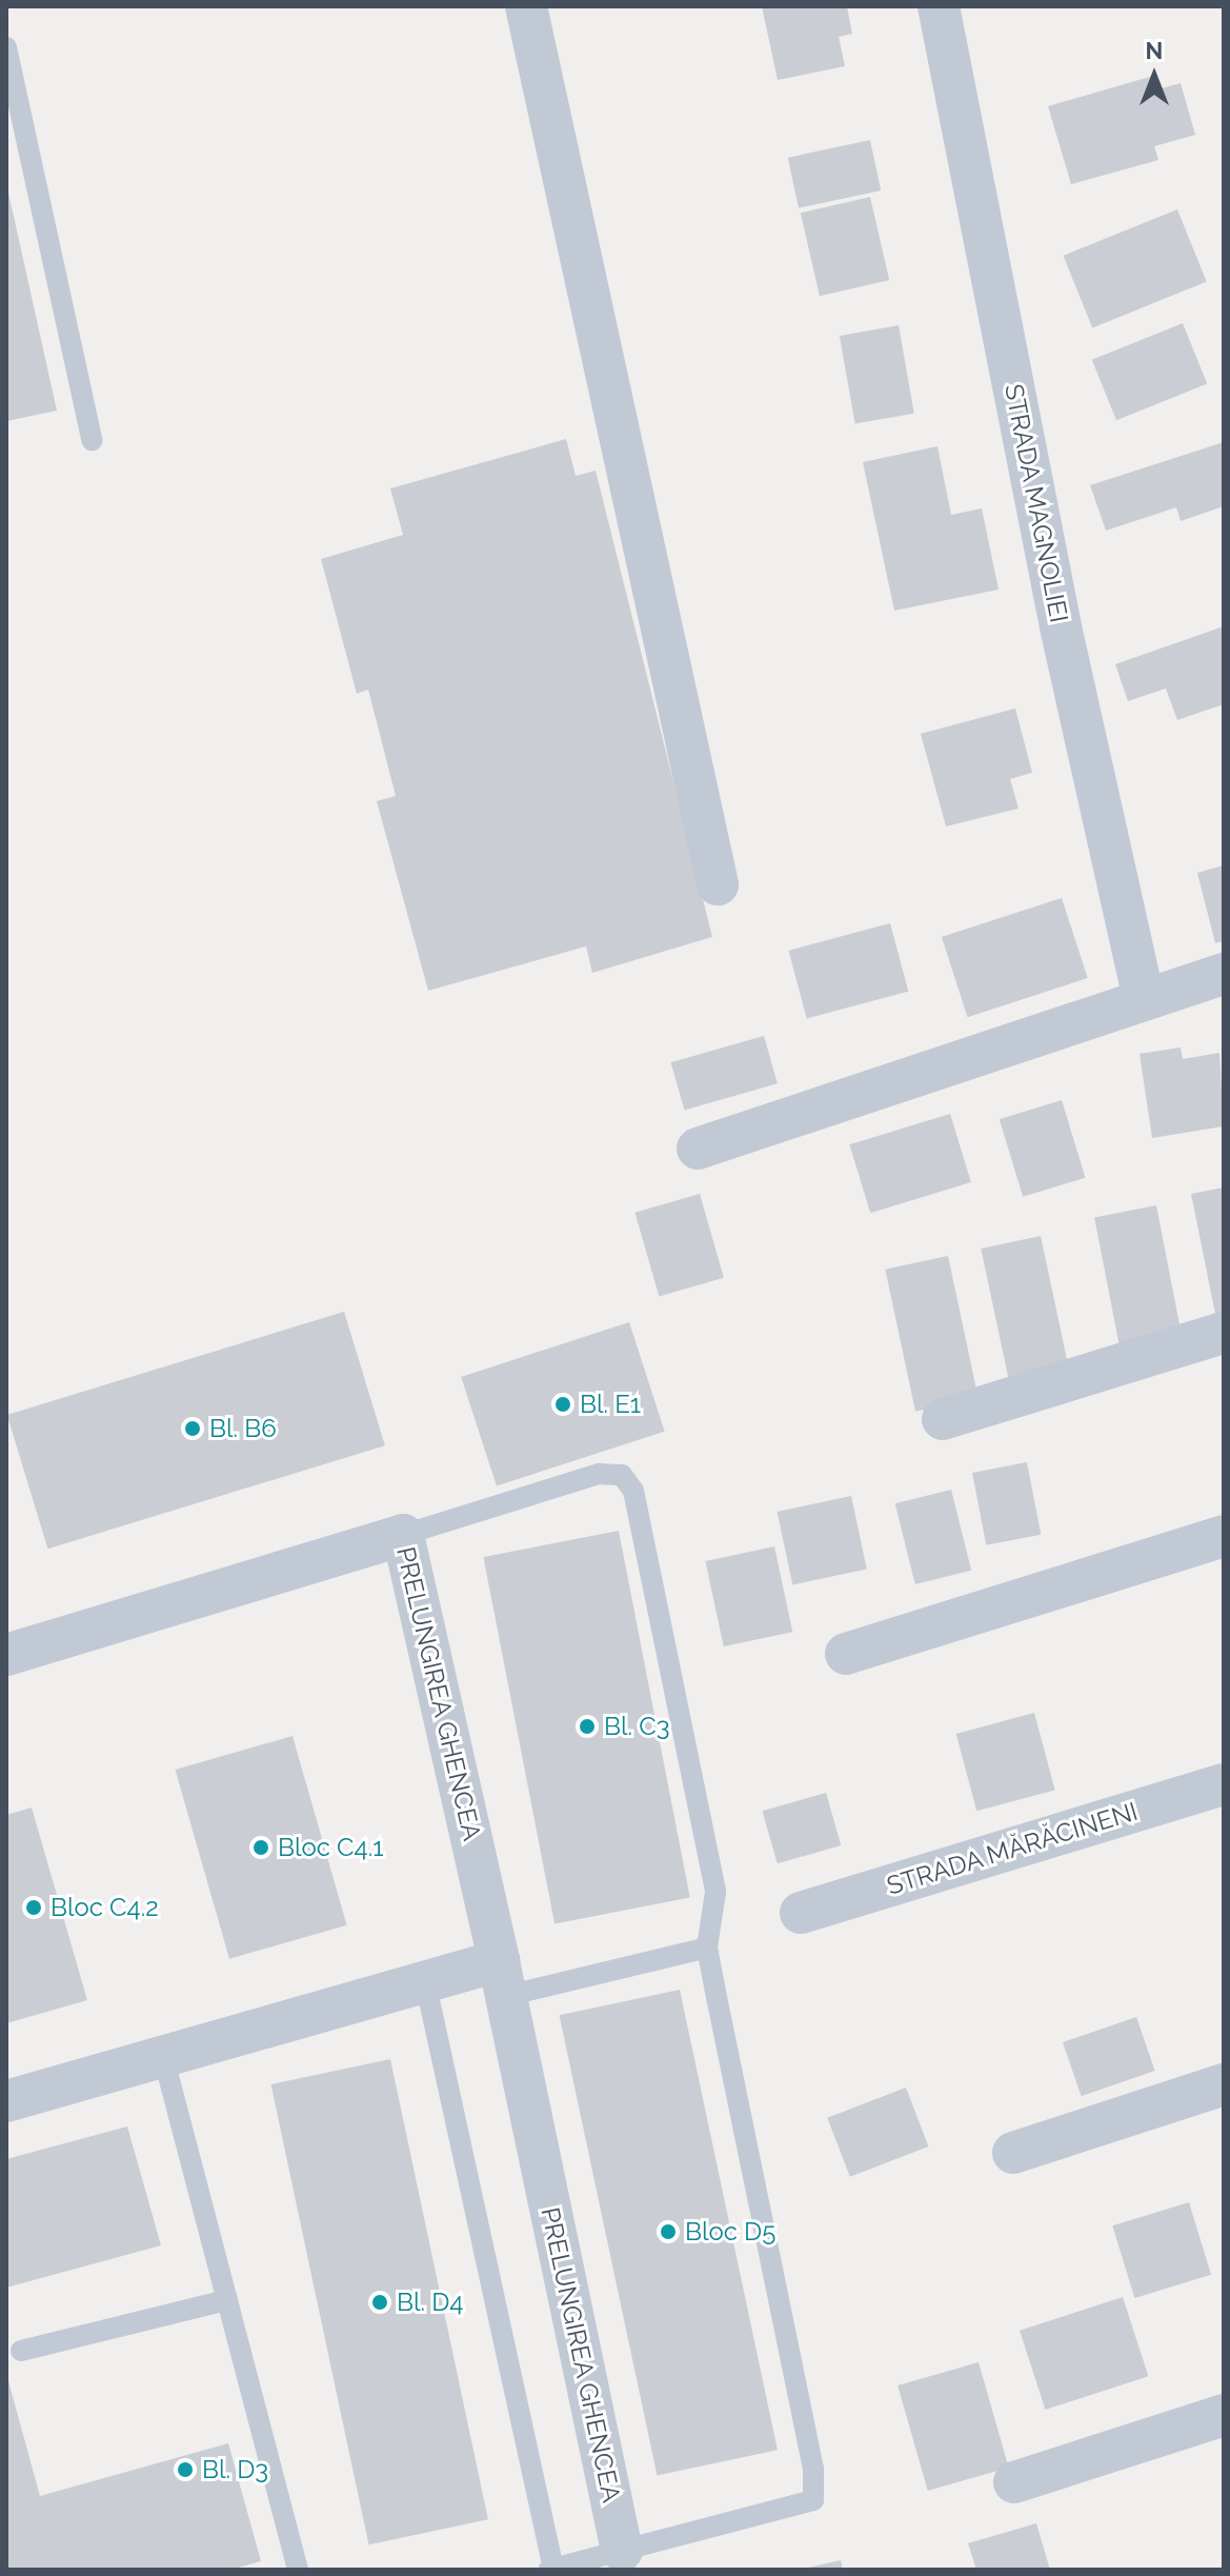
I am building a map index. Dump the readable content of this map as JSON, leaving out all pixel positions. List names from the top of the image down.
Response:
{
  "streets": {
    "street": ["STRADA MAGNOLIEI", "PRELUNGIREA GHENCEA", "STRADA MĂRĂCINENI"]
  },
  "places": [
    "Bl. E1",
    "Bl. B6",
    "Bl. C3",
    "Bloc C4.1",
    "Bloc C4.2",
    "Bloc D5",
    "Bl. D4",
    "Bl. D3"
  ],
  "north": "top"
}
